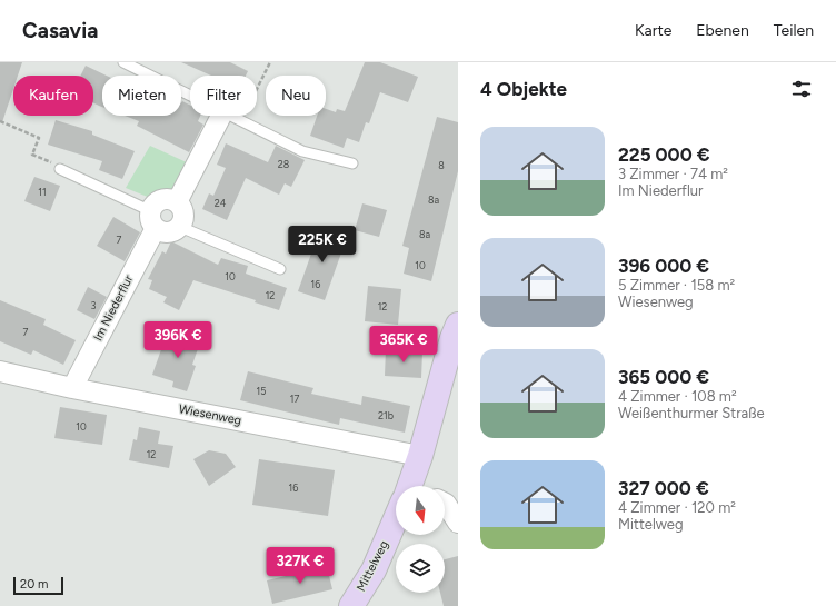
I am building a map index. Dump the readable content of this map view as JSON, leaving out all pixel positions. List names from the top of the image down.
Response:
{
  "streets": {
    "street": ["Im Niederflur", "Wiesenweg", "Mittelweg"]
  },
  "crossings": [
    ["Im Niederflur", "Wiesenweg"],
    ["Wiesenweg", "Mittelweg"]
  ],
  "house_numbers": [
    "28",
    "8",
    "11",
    "8a",
    "24",
    "8a",
    "7",
    "10",
    "10",
    "16",
    "12",
    "3",
    "12",
    "7",
    "15",
    "17",
    "21b",
    "10",
    "12",
    "16"
  ],
  "scale_bar": "20 m",
  "north": "bottom",
  "page": {
    "header": "Casavia",
    "nav": ["Karte", "Ebenen", "Teilen"],
    "heading": "4 Objekte",
    "chip": [
      "Kaufen",
      "Mieten",
      "Filter",
      "Neu"
    ],
    "list": [
      {
        "name": "225 000 €",
        "note": "3 Zimmer · 74 m² · Im Niederflur"
      },
      {
        "name": "396 000 €",
        "note": "5 Zimmer · 158 m² · Wiesenweg"
      },
      {
        "name": "365 000 €",
        "note": "4 Zimmer · 108 m² · Weißenthurmer Straße"
      },
      {
        "name": "327 000 €",
        "note": "4 Zimmer · 120 m² · Mittelweg"
      }
    ],
    "price": [
      "225K €",
      "396K €",
      "365K €",
      "327K €"
    ],
    "scale": "20 m"
  }
}
